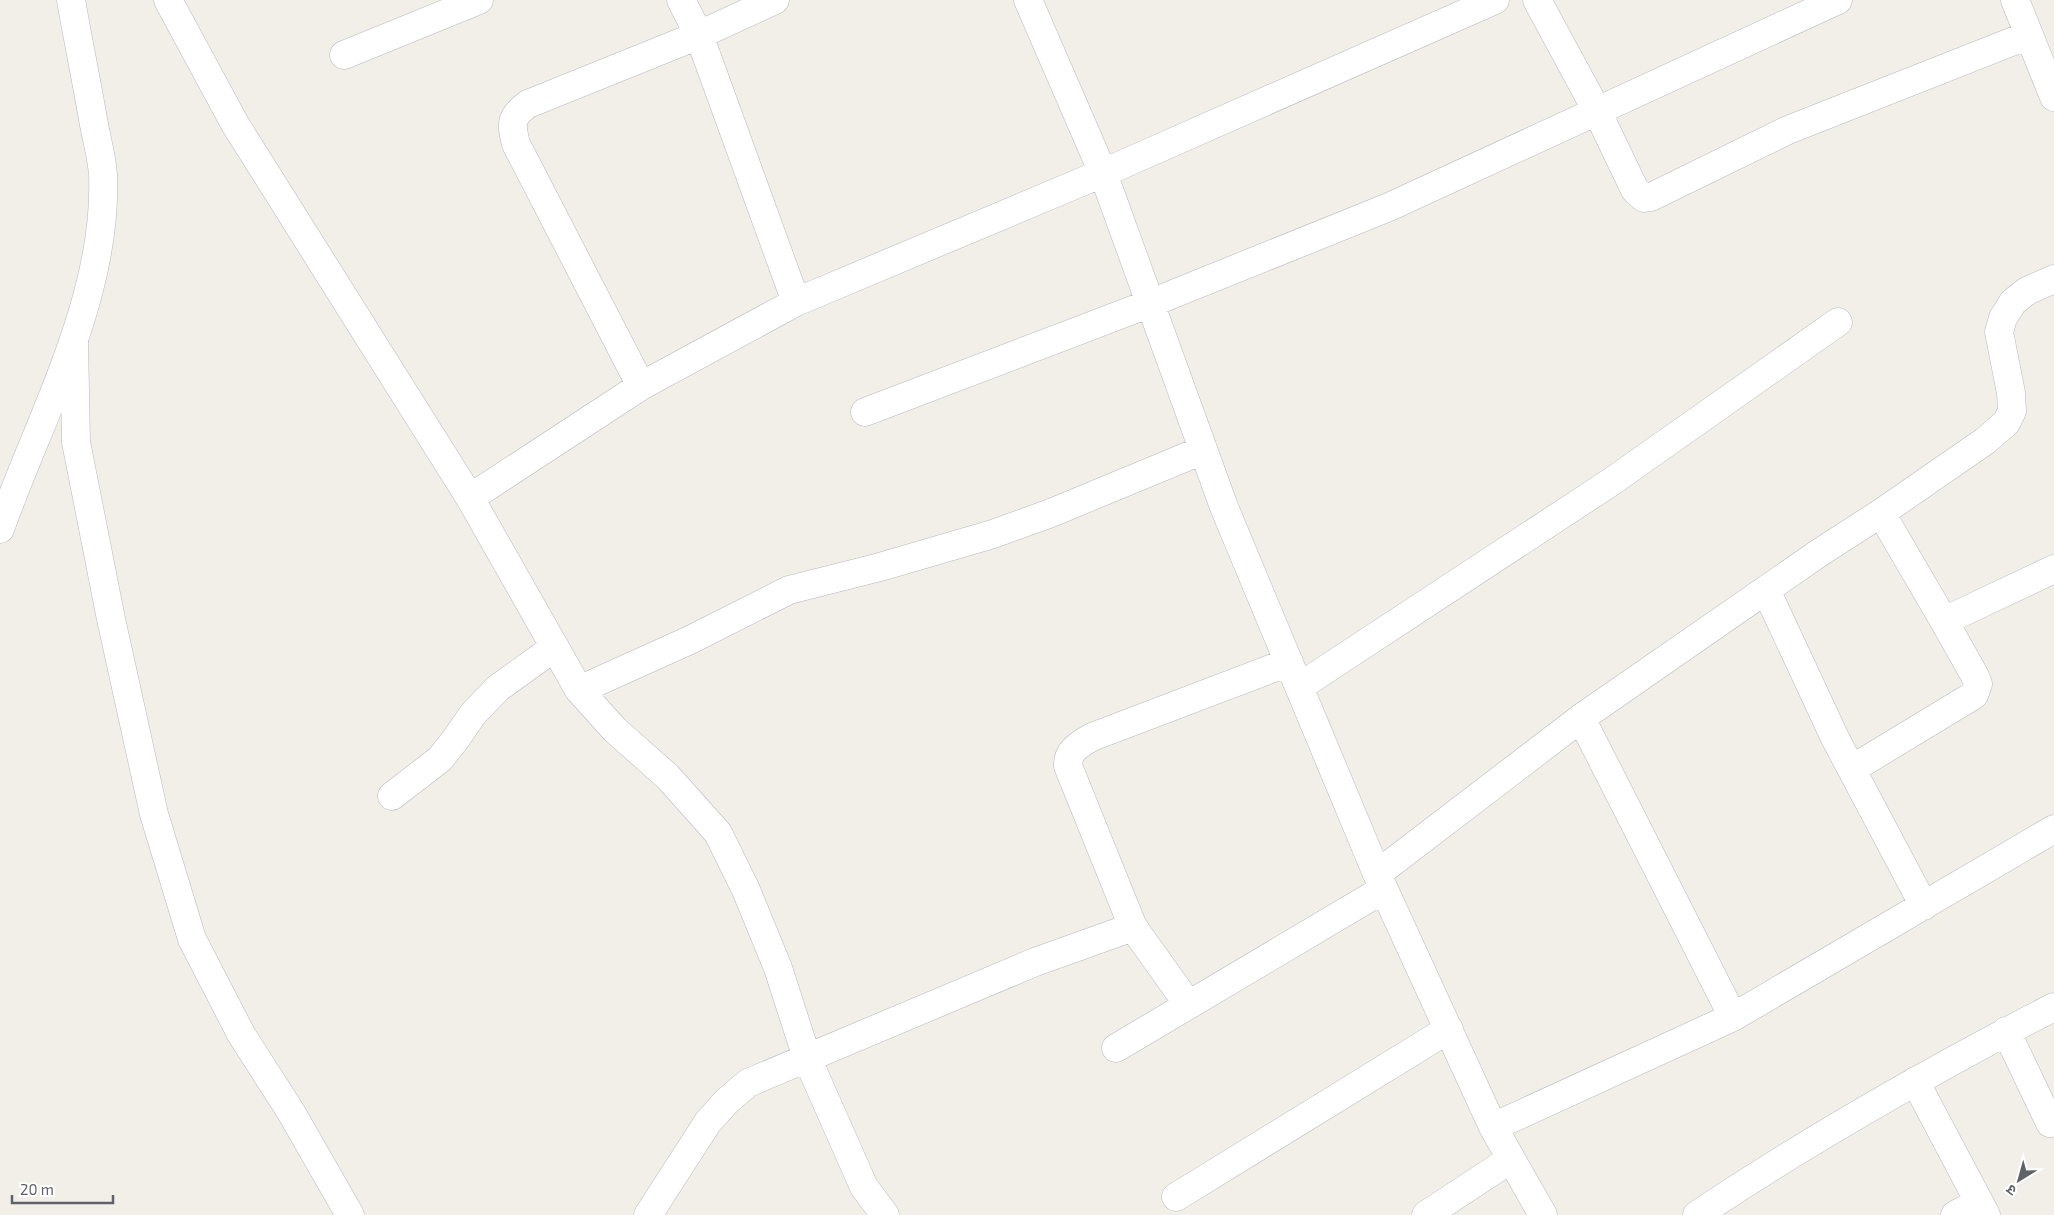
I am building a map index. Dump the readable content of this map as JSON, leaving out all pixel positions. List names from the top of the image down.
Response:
{
  "scale_bar": "20 m",
  "north": "bottom left"
}
